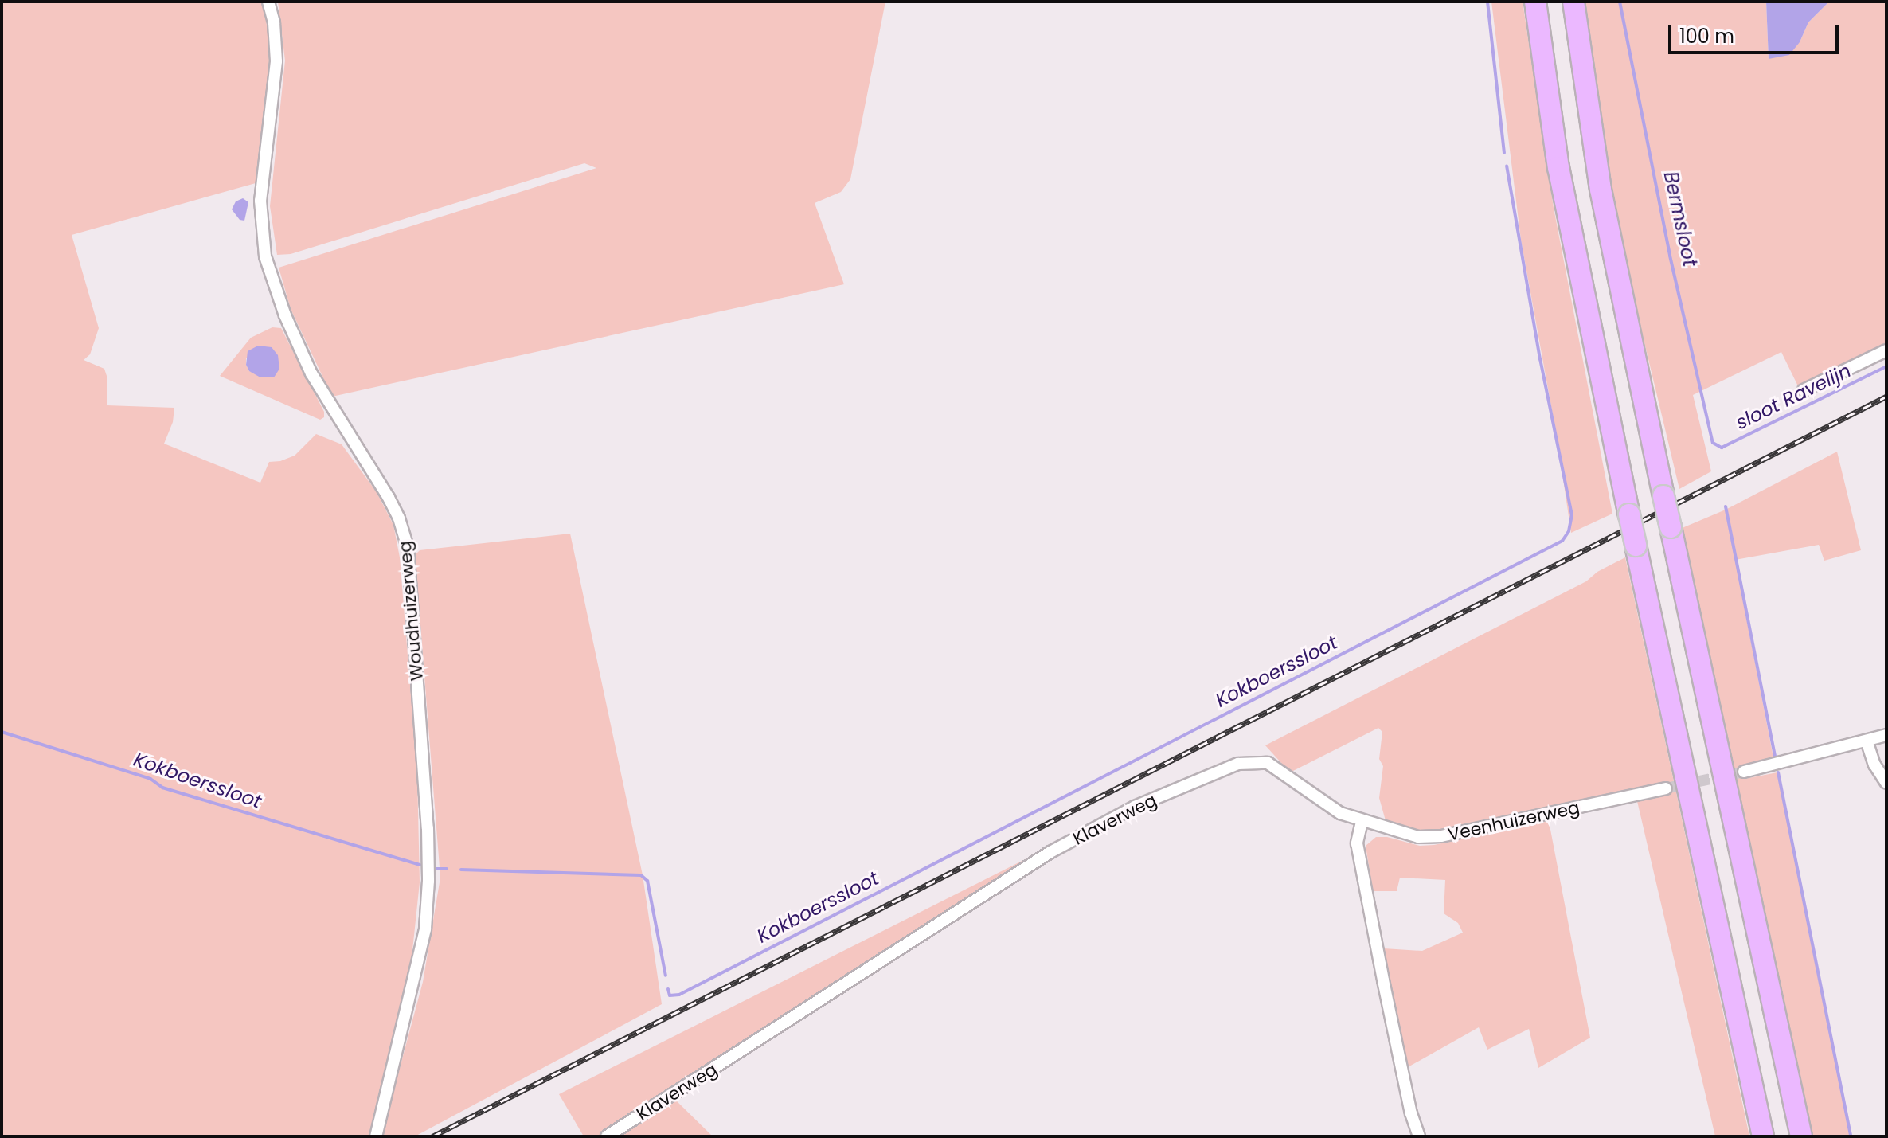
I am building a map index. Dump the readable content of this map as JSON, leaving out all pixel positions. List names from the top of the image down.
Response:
{
  "streets": {
    "street": ["Woudhuizerweg", "Klaverweg", "Veenhuizerweg"]
  },
  "crossings": [
    ["Klaverweg", "Veenhuizerweg"]
  ],
  "water": ["Bermsloot", "sloot Ravelijn", "Kokboerssloot"],
  "scale_bar": "100 m"
}
